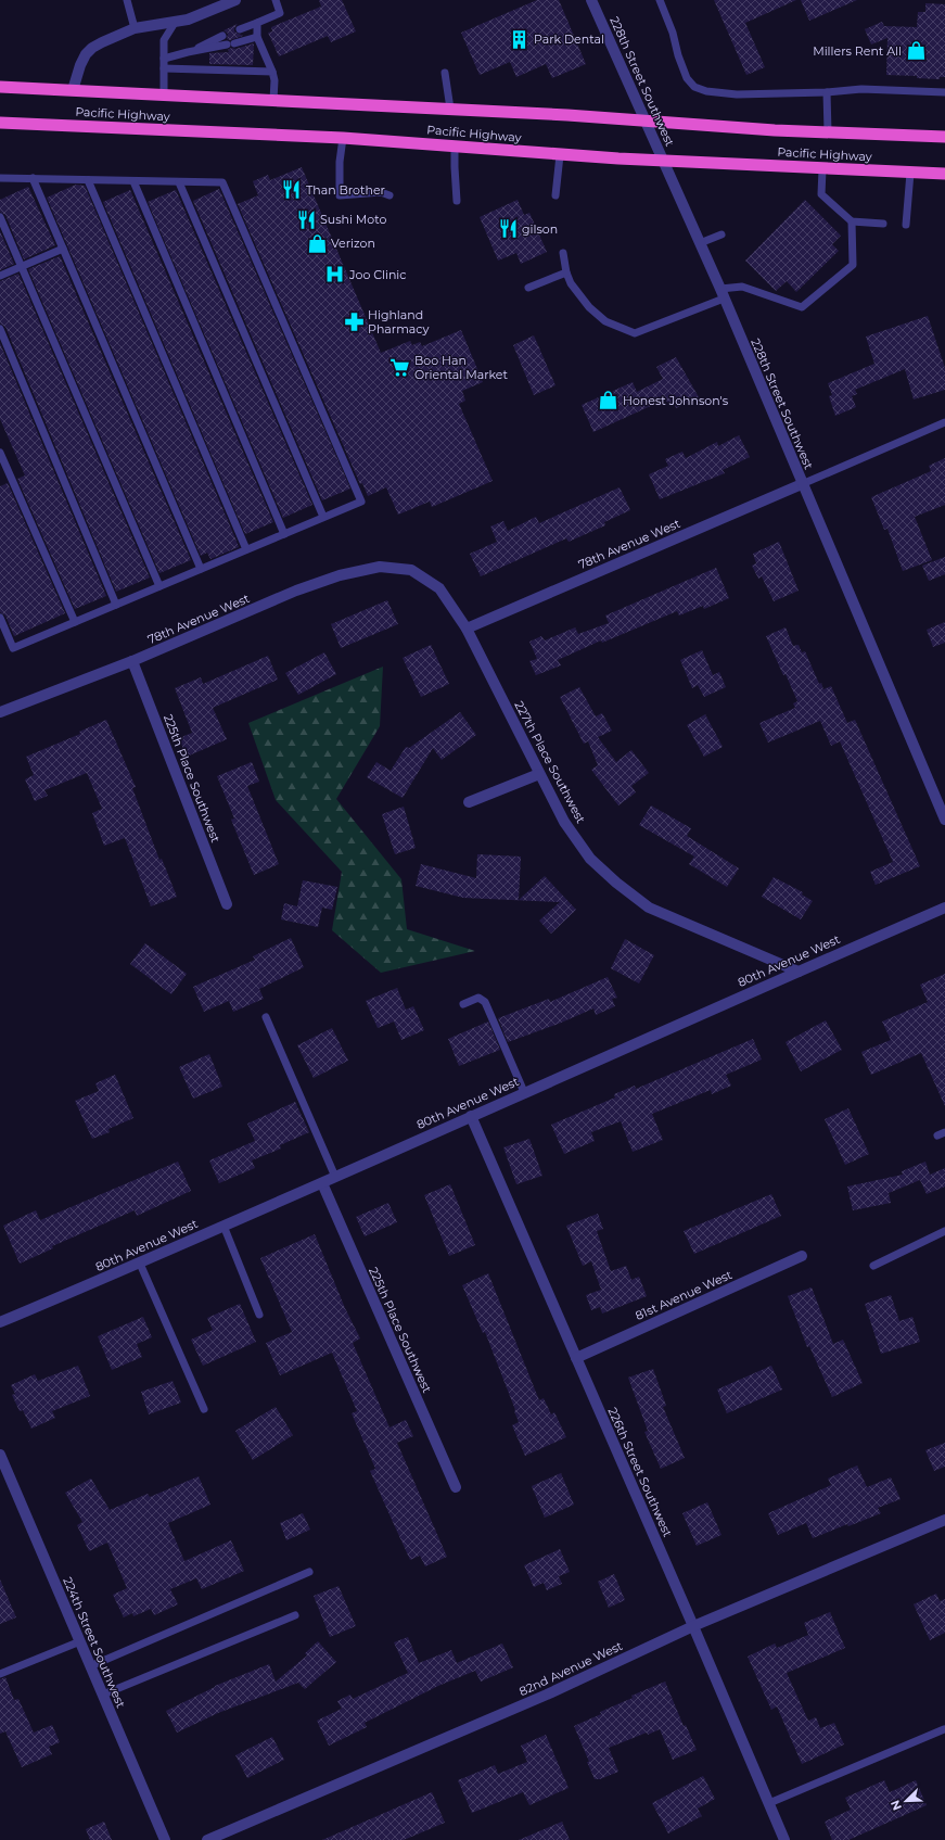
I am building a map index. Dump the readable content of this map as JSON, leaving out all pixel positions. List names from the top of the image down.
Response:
{
  "streets": {
    "highway": ["Pacific Highway"],
    "street": [
      "228th Street Southwest",
      "78th Avenue West",
      "227th Place Southwest",
      "225th Place Southwest",
      "80th Avenue West",
      "81st Avenue West",
      "226th Street Southwest",
      "224th Street Southwest",
      "82nd Avenue West"
    ]
  },
  "crossings": [
    ["228th Street Southwest", "Pacific Highway"],
    ["228th Street Southwest", "78th Avenue West"],
    ["78th Avenue West", "227th Place Southwest"],
    ["78th Avenue West", "225th Place Southwest"],
    ["227th Place Southwest", "80th Avenue West"],
    ["225th Place Southwest", "80th Avenue West"],
    ["80th Avenue West", "226th Street Southwest"],
    ["81st Avenue West", "226th Street Southwest"],
    ["226th Street Southwest", "82nd Avenue West"]
  ],
  "places": {
    "building": ["Park Dental"],
    "shop": ["Millers Rent All", "Verizon", "Honest Johnson's"],
    "restaurant": ["Than Brother", "Sushi Moto", "gilson"],
    "hospital": ["Joo Clinic"],
    "pharmacy": ["Highland Pharmacy"],
    "supermarket": ["Boo Han Oriental Market"]
  },
  "north": "bottom left"
}
